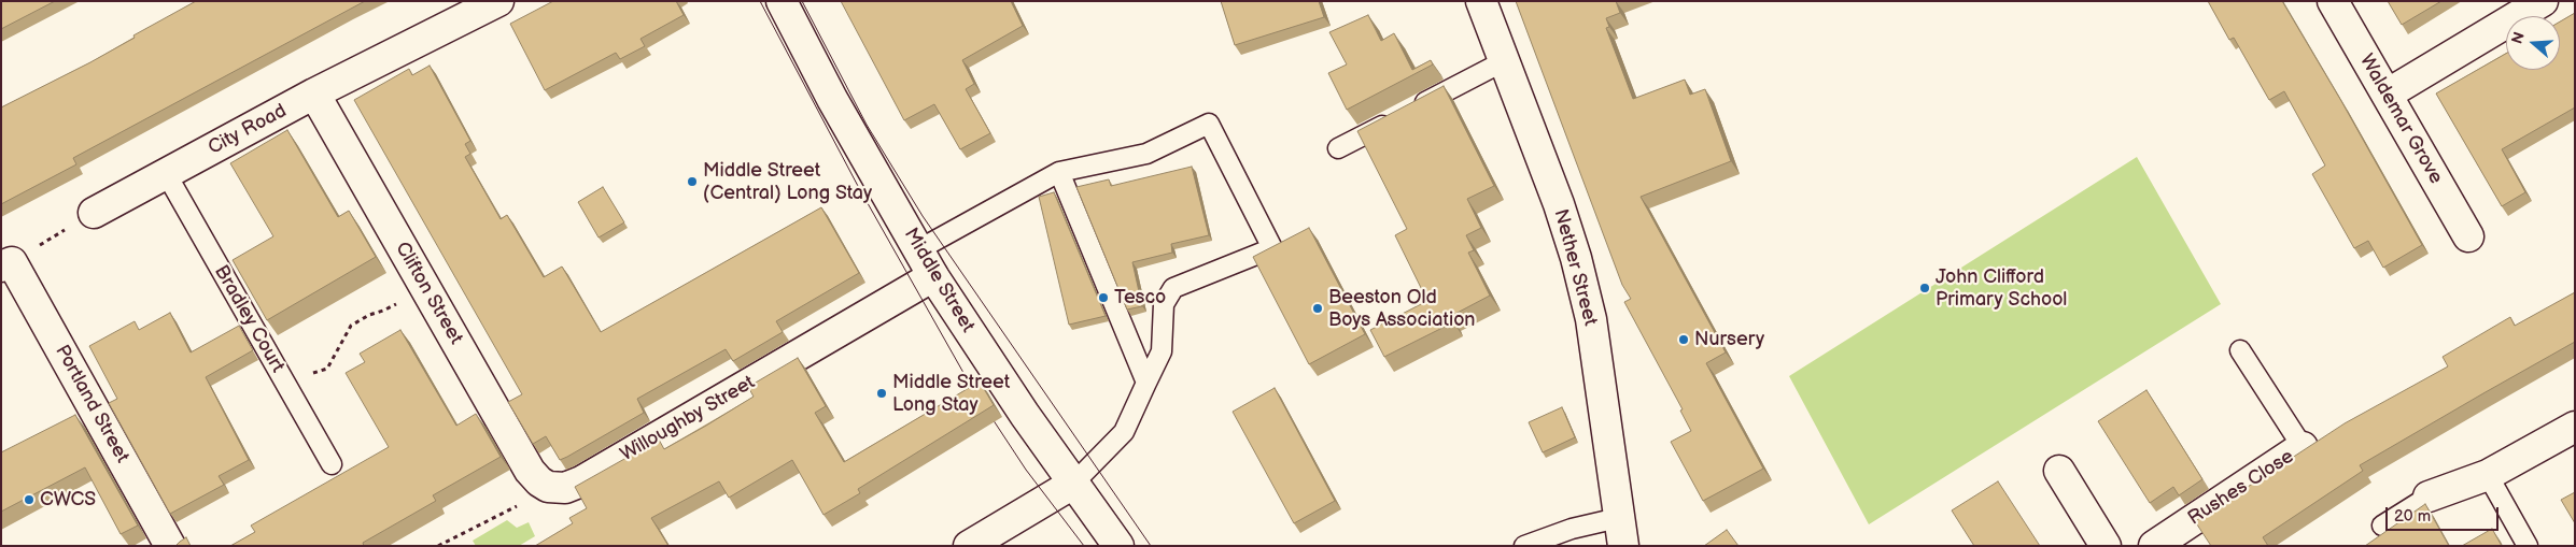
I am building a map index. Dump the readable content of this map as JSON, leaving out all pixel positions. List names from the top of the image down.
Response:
{
  "streets": {
    "street": [
      "Waldemar Grove",
      "City Road",
      "Nether Street",
      "Middle Street",
      "Clifton Street",
      "Portland Street",
      "Willoughby Street",
      "Rushes Close"
    ],
    "lane": ["Bradley Court"]
  },
  "crossings": [
    ["City Road", "Clifton Street"],
    ["City Road", "Bradley Court"],
    ["Middle Street", "Willoughby Street"],
    ["Clifton Street", "Willoughby Street"]
  ],
  "places": [
    "Middle Street (Central) Long Stay",
    "John Clifford Primary School",
    "Tesco",
    "Beeston Old Boys Association",
    "Nursery",
    "Middle Street Long Stay",
    "CWCS"
  ],
  "scale_bar": "20 m",
  "north": "left"
}
